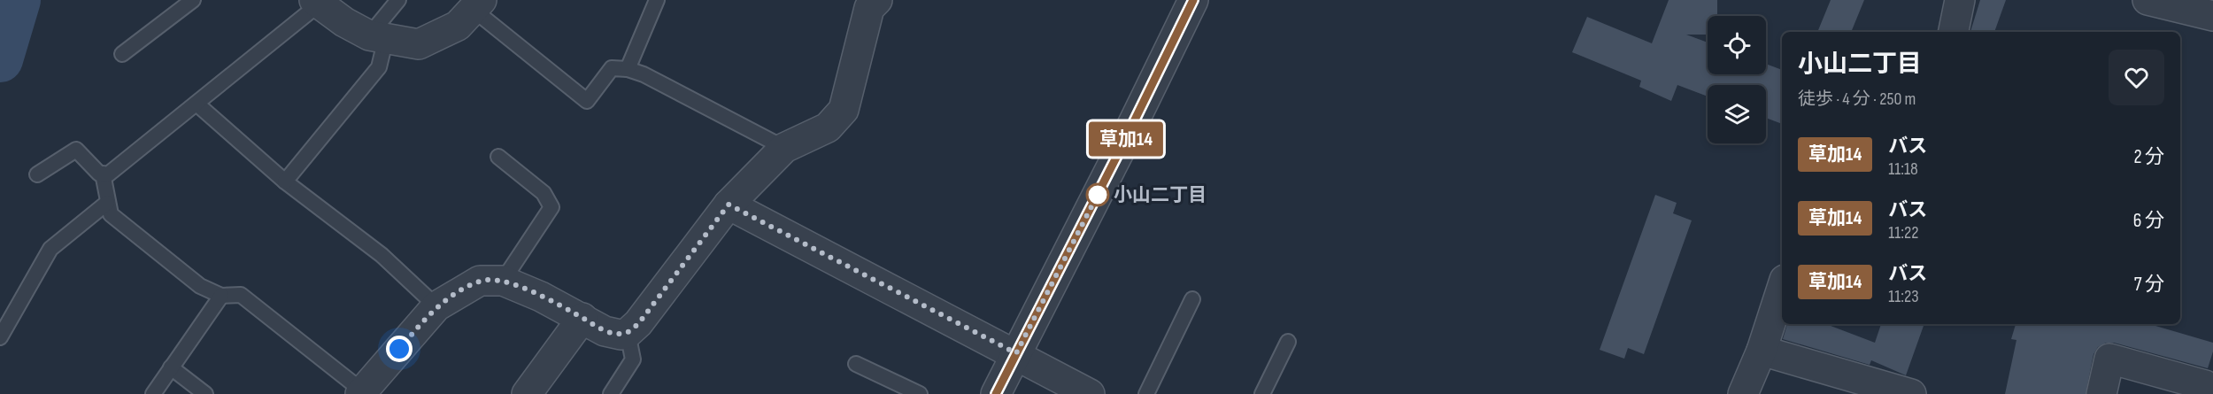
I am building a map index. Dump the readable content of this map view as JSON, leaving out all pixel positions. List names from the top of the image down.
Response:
{
  "places": ["小山二丁目"],
  "lines": ["bus line 草加14"],
  "page": {
    "on_map": "草加14",
    "heading": ["小山二丁目", "徒歩 · 4 分 · 250 m"],
    "list": [
      {
        "mark": "草加14",
        "name": "バス",
        "note": "11:18",
        "value": "2 分"
      },
      {
        "mark": "草加14",
        "name": "バス",
        "note": "11:22",
        "value": "6 分"
      },
      {
        "mark": "草加14",
        "name": "バス",
        "note": "11:23",
        "value": "7 分"
      }
    ]
  }
}
